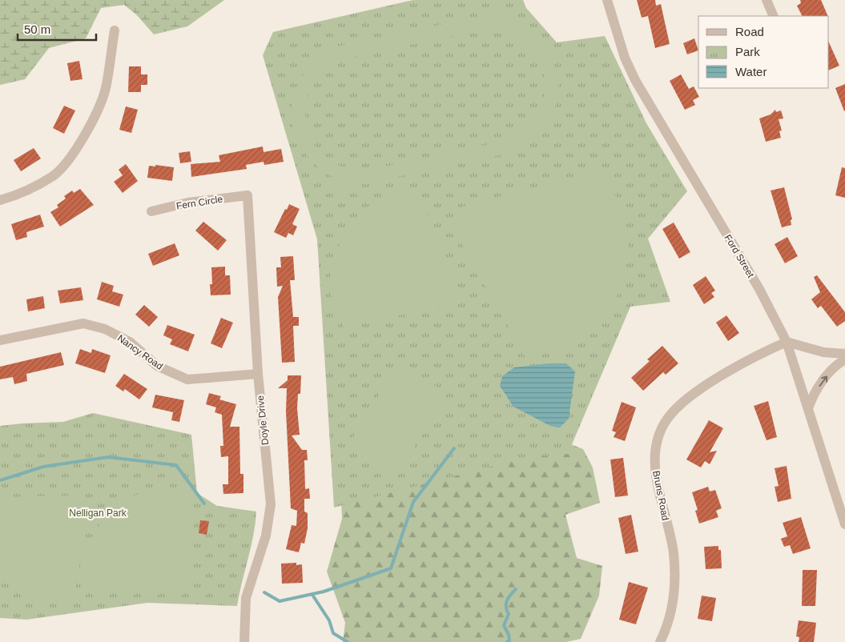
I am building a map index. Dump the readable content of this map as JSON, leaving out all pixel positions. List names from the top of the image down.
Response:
{
  "streets": {
    "street": [
      "Fern Circle",
      "Ford Street",
      "Nancy Road",
      "Doyle Drive",
      "Bruns Road"
    ]
  },
  "crossings": [
    ["Fern Circle", "Doyle Drive"],
    ["Ford Street", "Bruns Road"],
    ["Nancy Road", "Doyle Drive"]
  ],
  "parks": ["Nelligan Park"],
  "legend": ["Road", "Park", "Water"],
  "scale_bar": "50 m"
}
